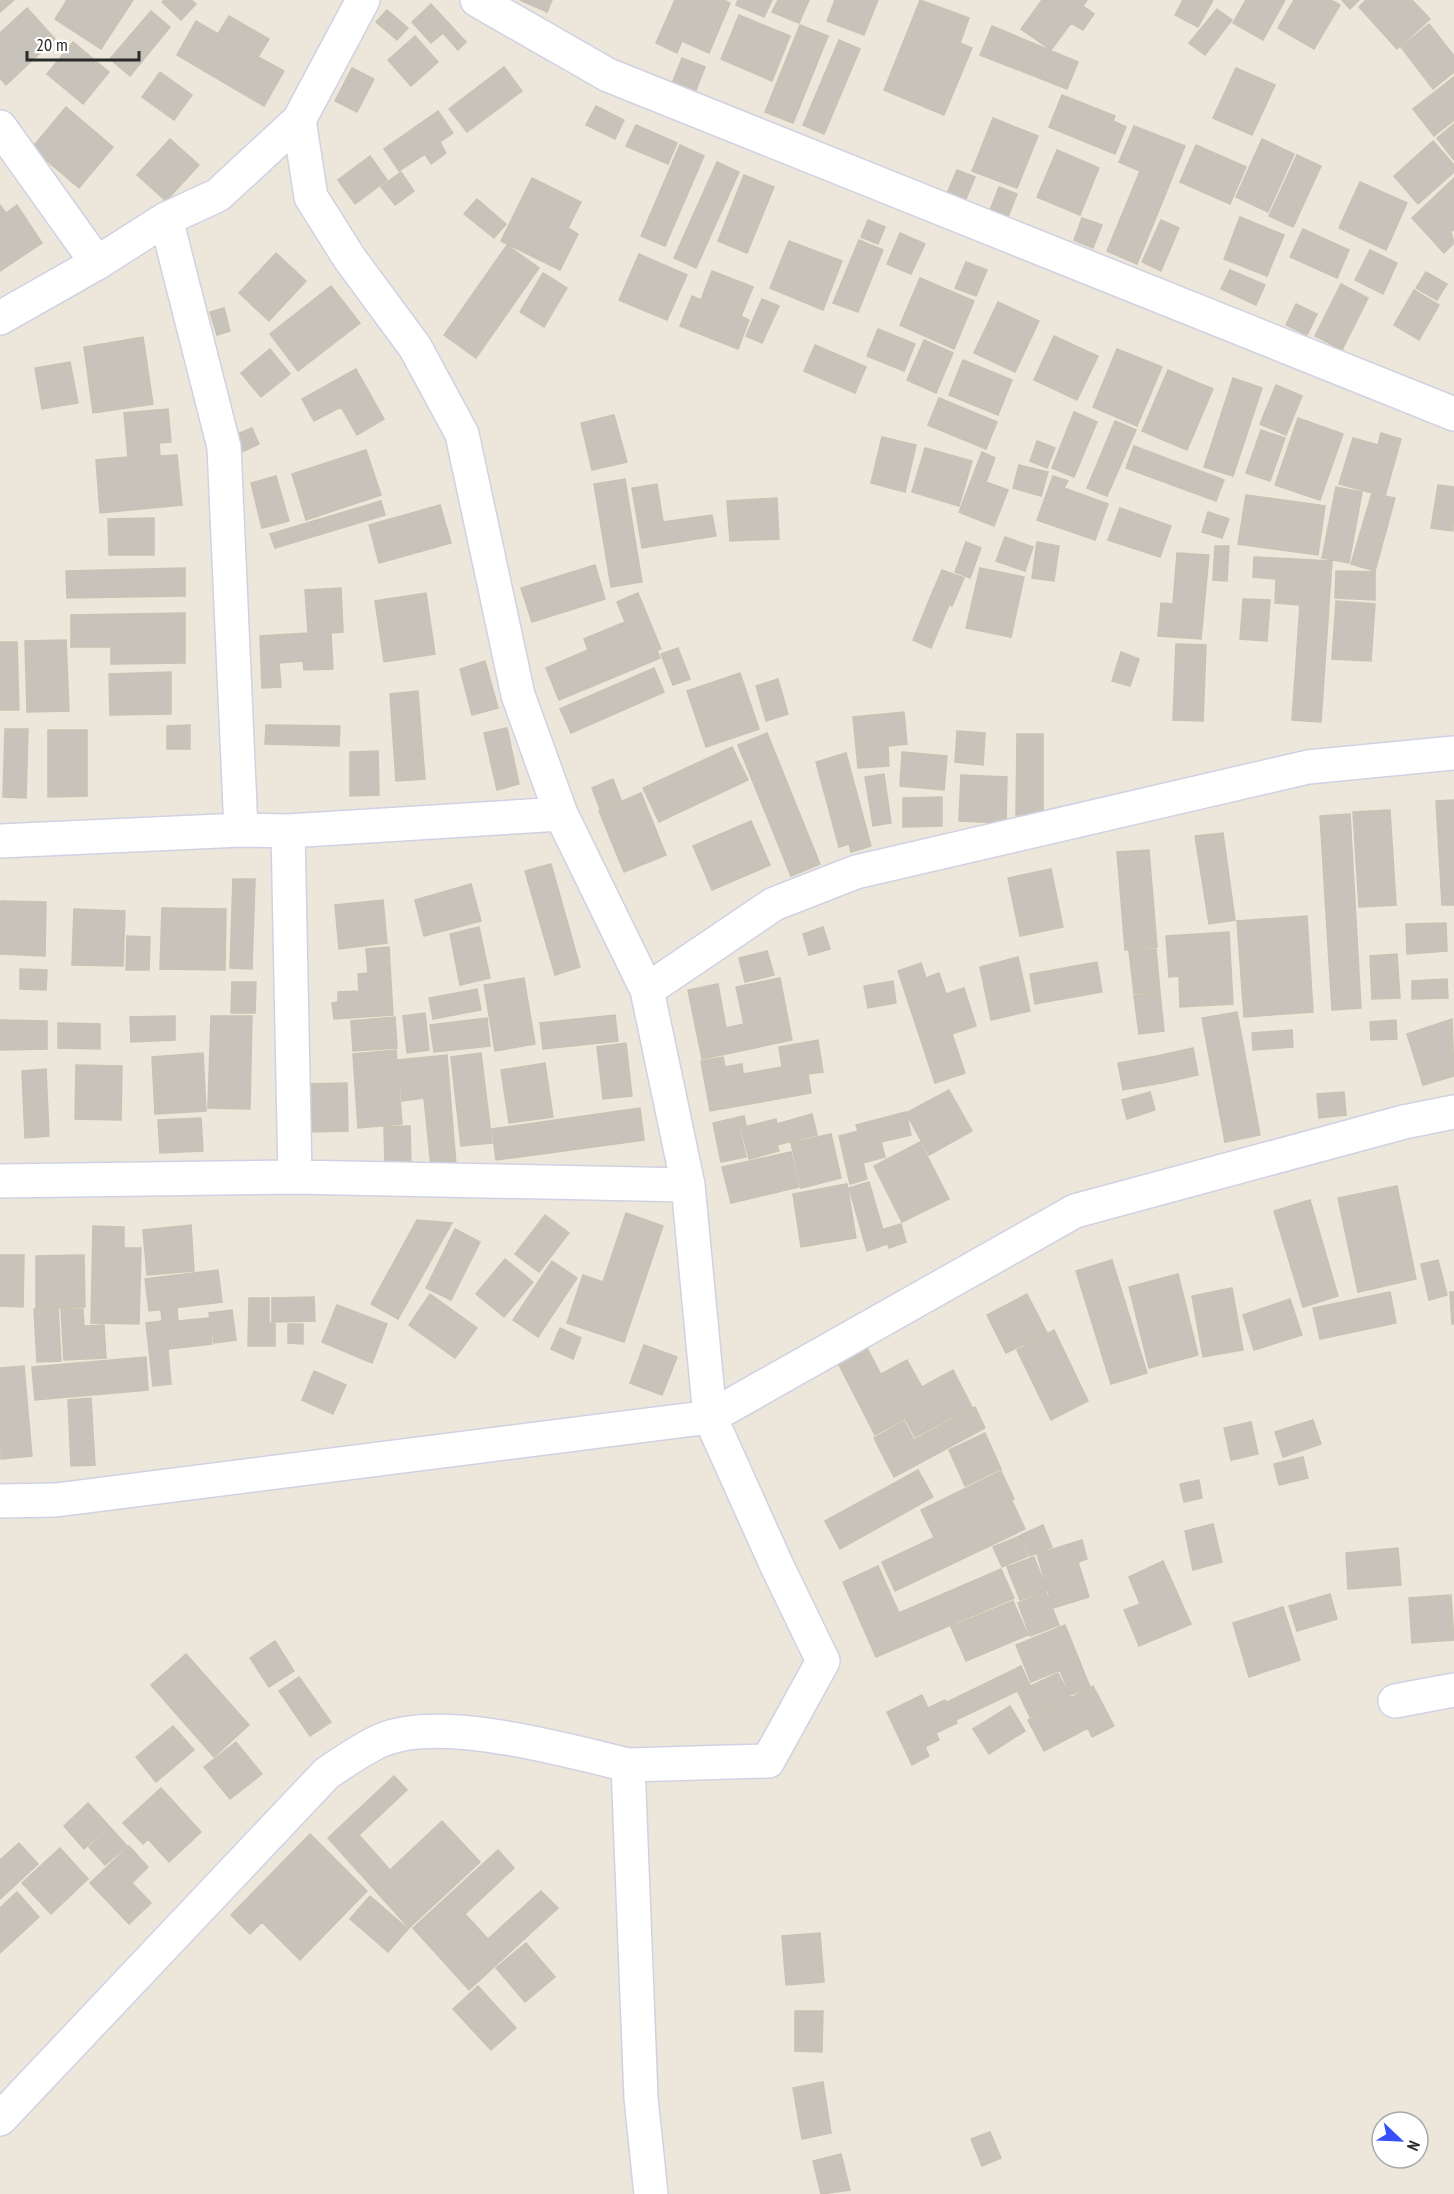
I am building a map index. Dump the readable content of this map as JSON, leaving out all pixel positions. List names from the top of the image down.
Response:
{
  "scale_bar": "20 m",
  "north": "bottom right"
}
